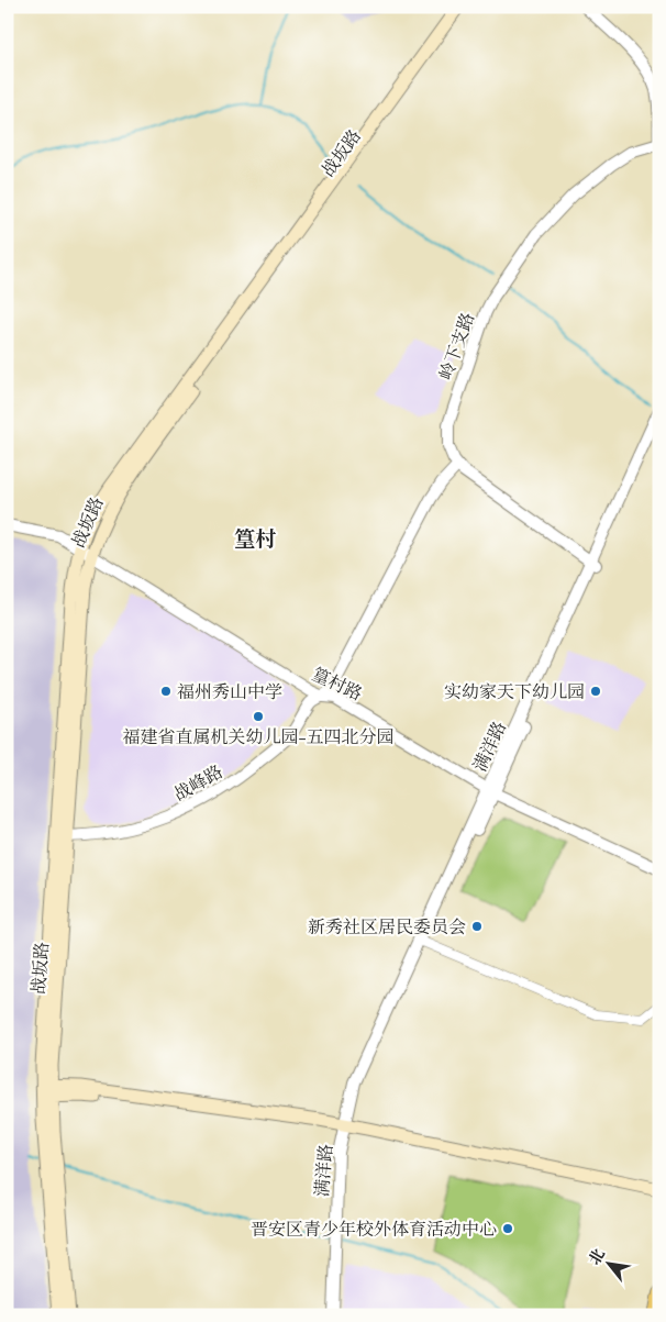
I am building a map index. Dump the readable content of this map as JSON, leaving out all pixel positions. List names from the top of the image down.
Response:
{
  "streets": {
    "main road": ["战坂路"],
    "street": [
      "岭下支路",
      "篁村路",
      "满洋路",
      "战峰路"
    ]
  },
  "crossings": [
    ["战坂路", "篁村路"],
    ["战坂路", "战峰路"],
    ["岭下支路", "战峰路"],
    ["篁村路", "满洋路"],
    ["篁村路", "战峰路"]
  ],
  "districts": ["篁村"],
  "places": [
    "福州秀山中学",
    "实幼家天下幼儿园",
    "福建省直属机关幼儿园-五四北分园",
    "新秀社区居民委员会",
    "晋安区青少年校外体育活动中心"
  ],
  "north": "top left"
}
